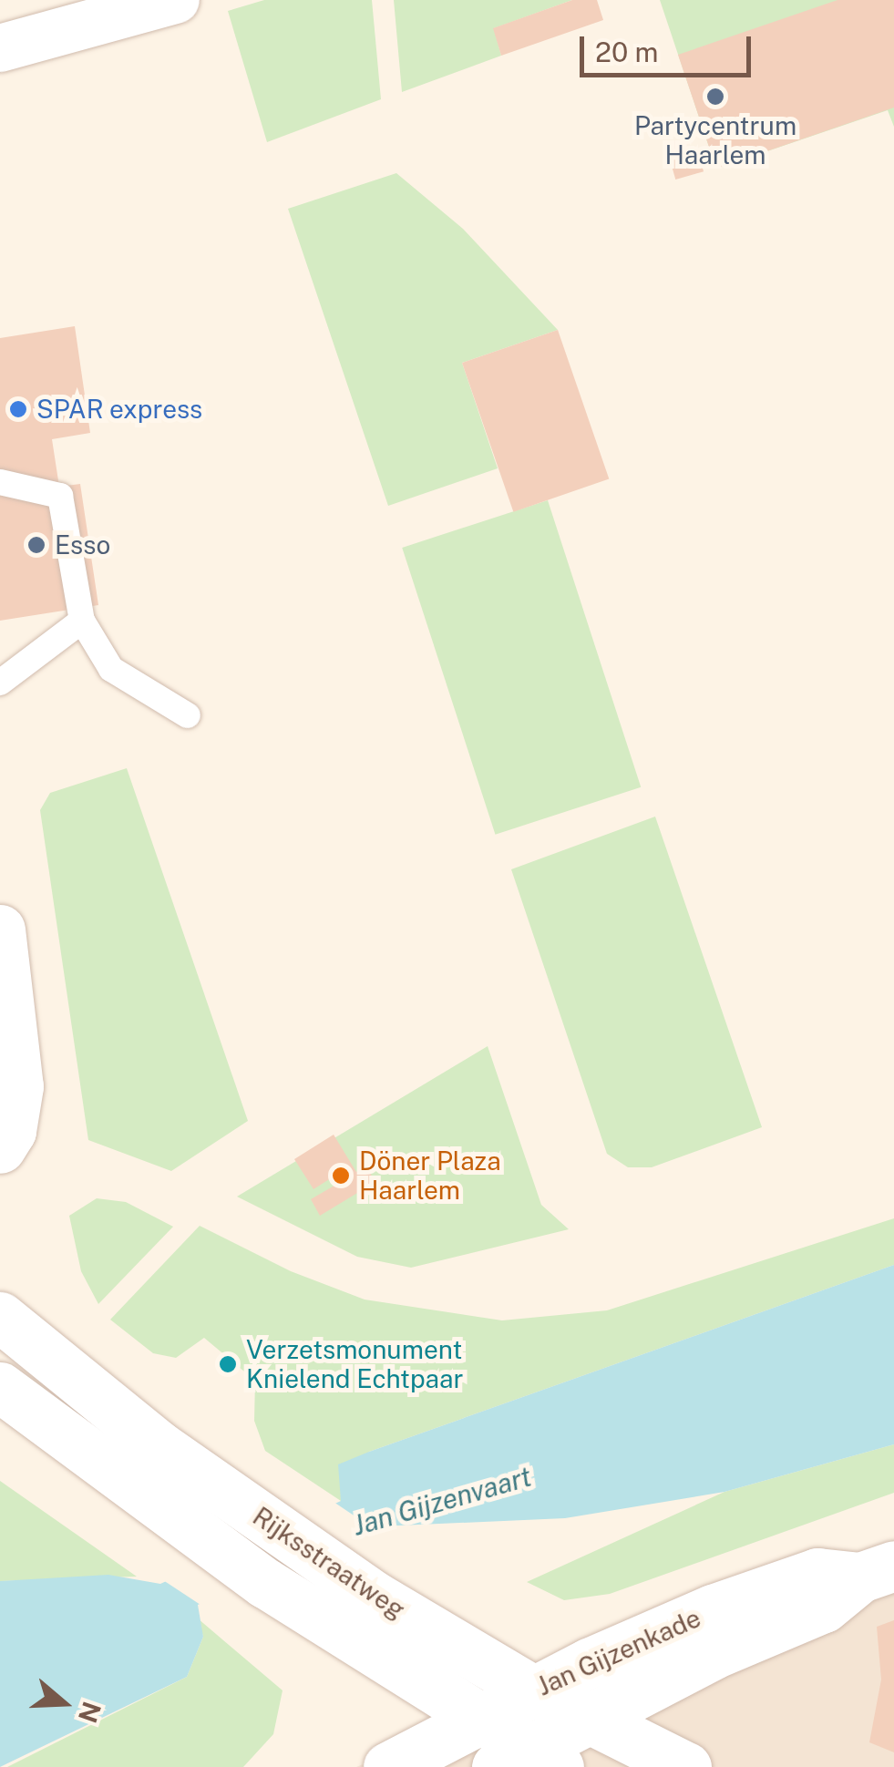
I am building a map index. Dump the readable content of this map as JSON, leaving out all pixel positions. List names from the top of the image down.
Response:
{
  "streets": {
    "main road": ["Rijksstraatweg", "Jan Gijzenkade"]
  },
  "crossings": [
    ["Rijksstraatweg", "Jan Gijzenkade"]
  ],
  "water": ["Jan Gijzenvaart"],
  "places": [
    "Partycentrum Haarlem",
    "SPAR express",
    "Esso",
    "Döner Plaza Haarlem",
    "Verzetsmonument Knielend Echtpaar"
  ],
  "scale_bar": "20 m",
  "north": "right"
}
